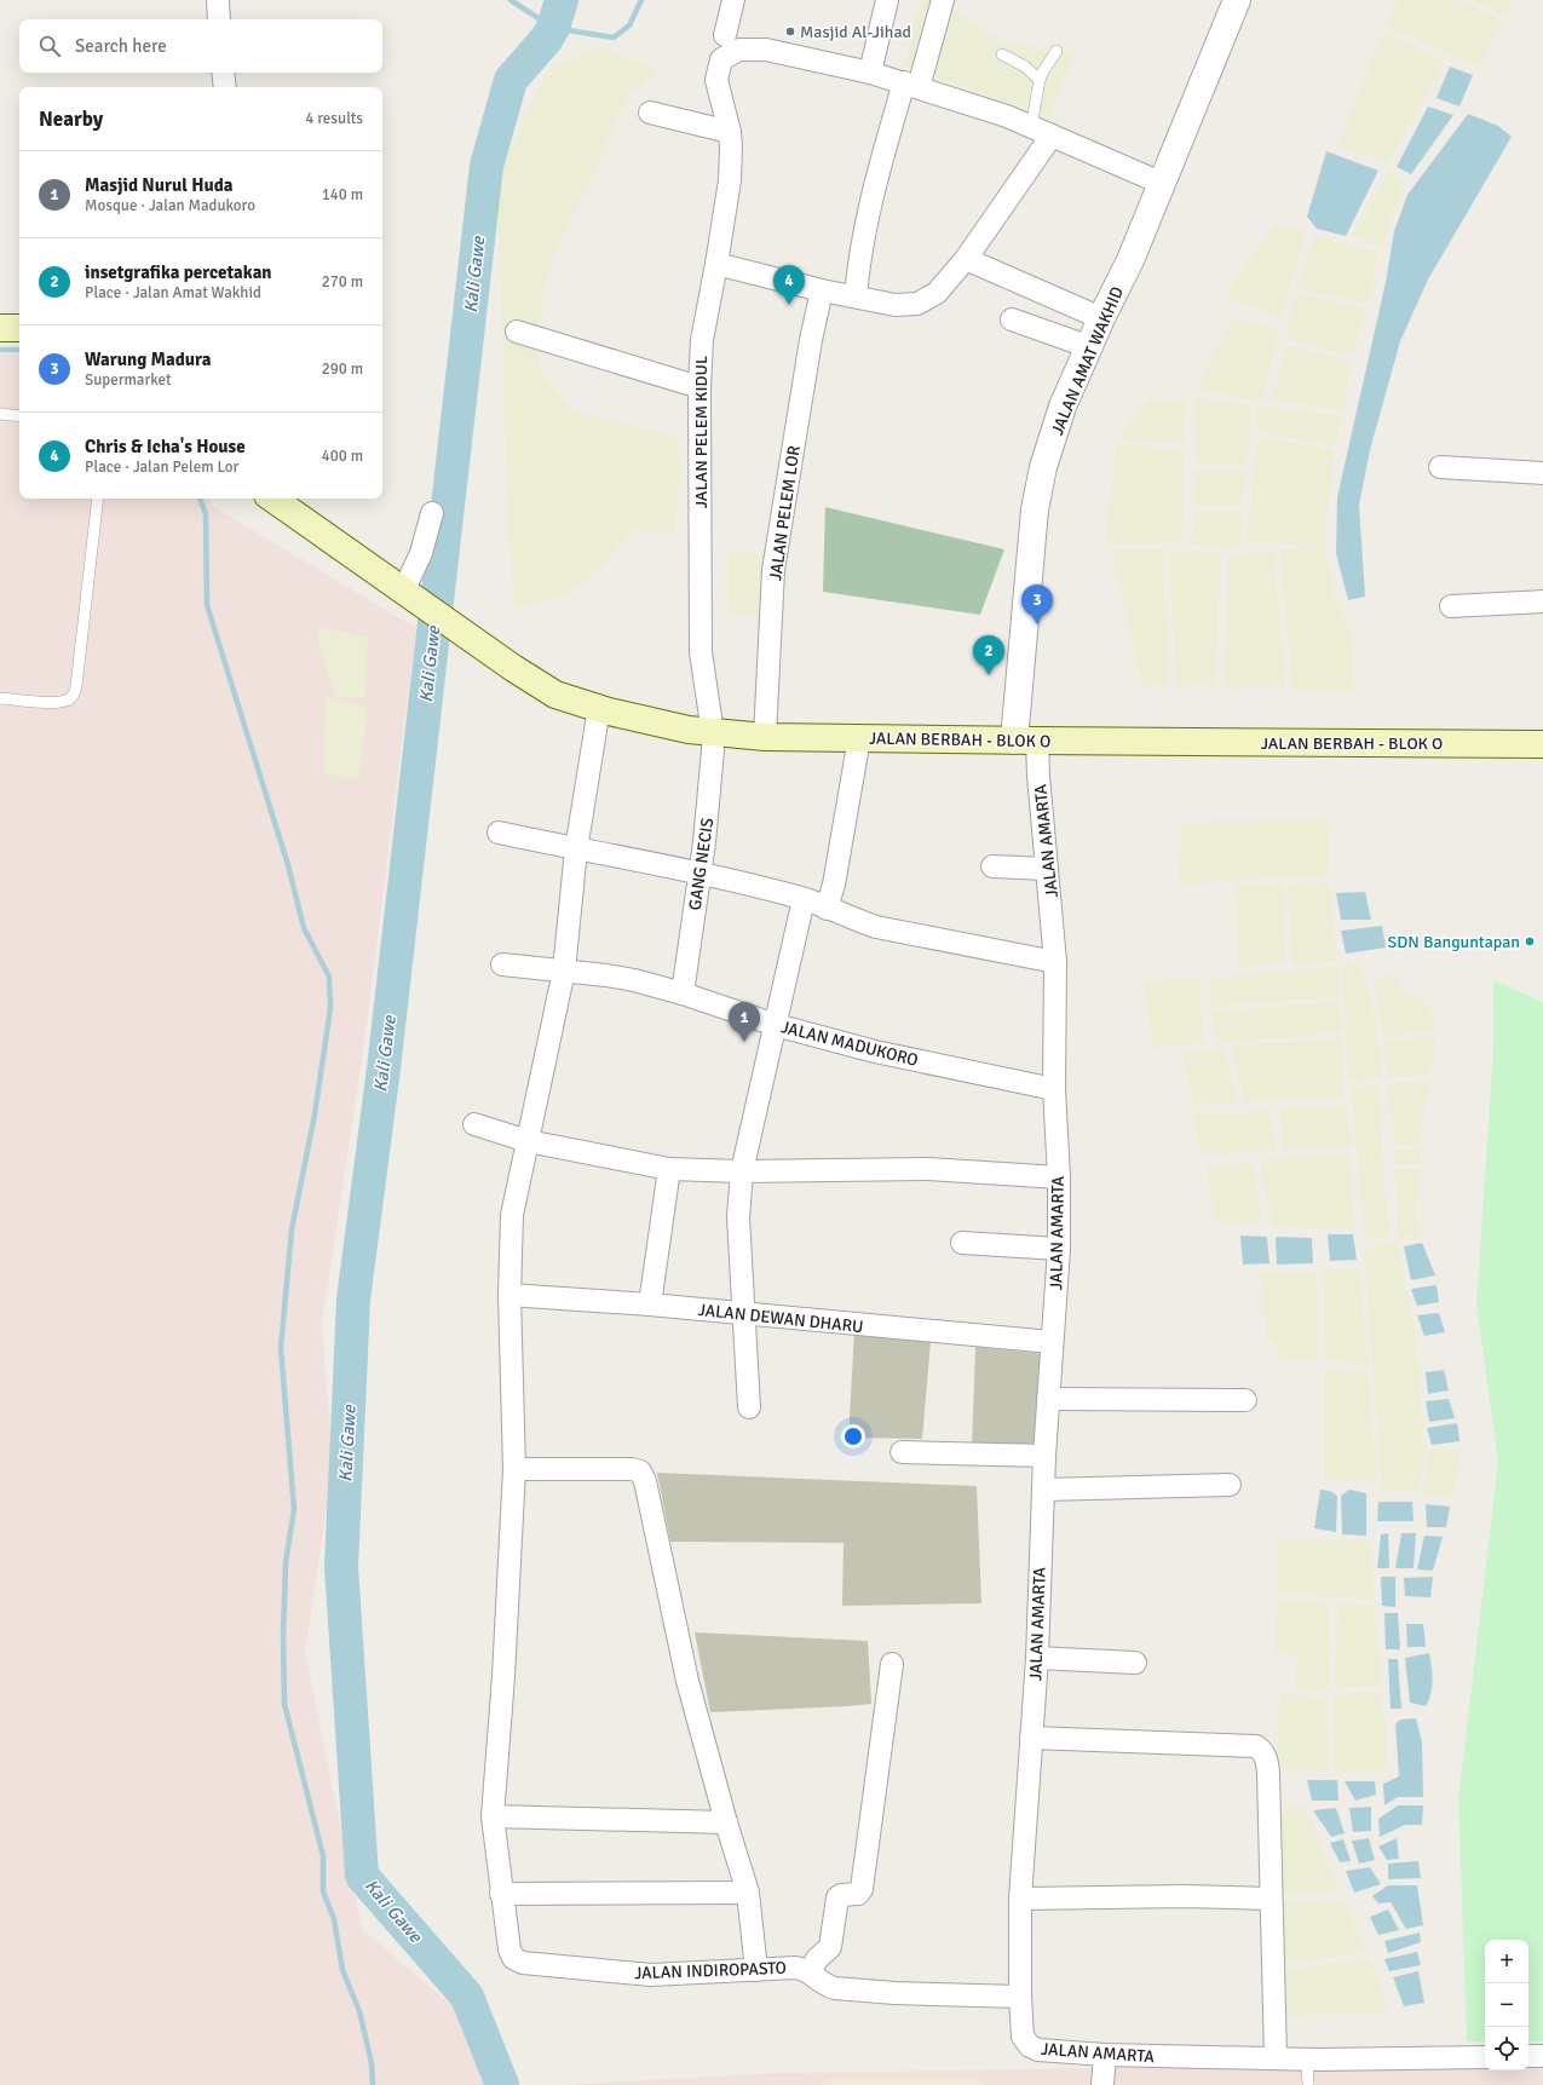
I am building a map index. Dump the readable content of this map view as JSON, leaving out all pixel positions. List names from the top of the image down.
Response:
{
  "streets": {
    "main road": ["JALAN BERBAH - BLOK O"],
    "street": [
      "JALAN AMAT WAKHID",
      "JALAN PELEM KIDUL",
      "JALAN PELEM LOR",
      "JALAN AMARTA",
      "GANG NECIS",
      "JALAN MADUKORO",
      "JALAN DEWAN DHARU",
      "JALAN INDIROPASTO"
    ]
  },
  "crossings": [
    ["JALAN AMAT WAKHID", "JALAN PELEM KIDUL"],
    ["JALAN AMAT WAKHID", "JALAN BERBAH - BLOK O"],
    ["JALAN AMAT WAKHID", "JALAN AMARTA"],
    ["JALAN PELEM KIDUL", "JALAN BERBAH - BLOK O"],
    ["JALAN PELEM KIDUL", "GANG NECIS"],
    ["JALAN PELEM LOR", "JALAN BERBAH - BLOK O"],
    ["JALAN BERBAH - BLOK O", "JALAN AMARTA"],
    ["JALAN BERBAH - BLOK O", "GANG NECIS"],
    ["JALAN AMARTA", "JALAN MADUKORO"],
    ["JALAN AMARTA", "JALAN DEWAN DHARU"],
    ["JALAN AMARTA", "JALAN INDIROPASTO"],
    ["GANG NECIS", "JALAN MADUKORO"]
  ],
  "water": ["Kali Gawe"],
  "places": ["Masjid Al-Jihad", "SDN Banguntapan"],
  "page": {
    "search": "Search here",
    "heading": ["Nearby", "4 results"],
    "list": [
      {
        "mark": "1",
        "name": "Masjid Nurul Huda",
        "note": "Mosque · Jalan Madukoro",
        "value": "140 m"
      },
      {
        "mark": "2",
        "name": "insetgrafika percetakan",
        "note": "Place · Jalan Amat Wakhid",
        "value": "270 m"
      },
      {
        "mark": "3",
        "name": "Warung Madura",
        "note": "Supermarket",
        "value": "290 m"
      },
      {
        "mark": "4",
        "name": "Chris & Icha's House",
        "note": "Place · Jalan Pelem Lor",
        "value": "400 m"
      }
    ],
    "pins": [
      "4",
      "3",
      "2",
      "1"
    ],
    "map_buttons": ["+", "−"]
  }
}
